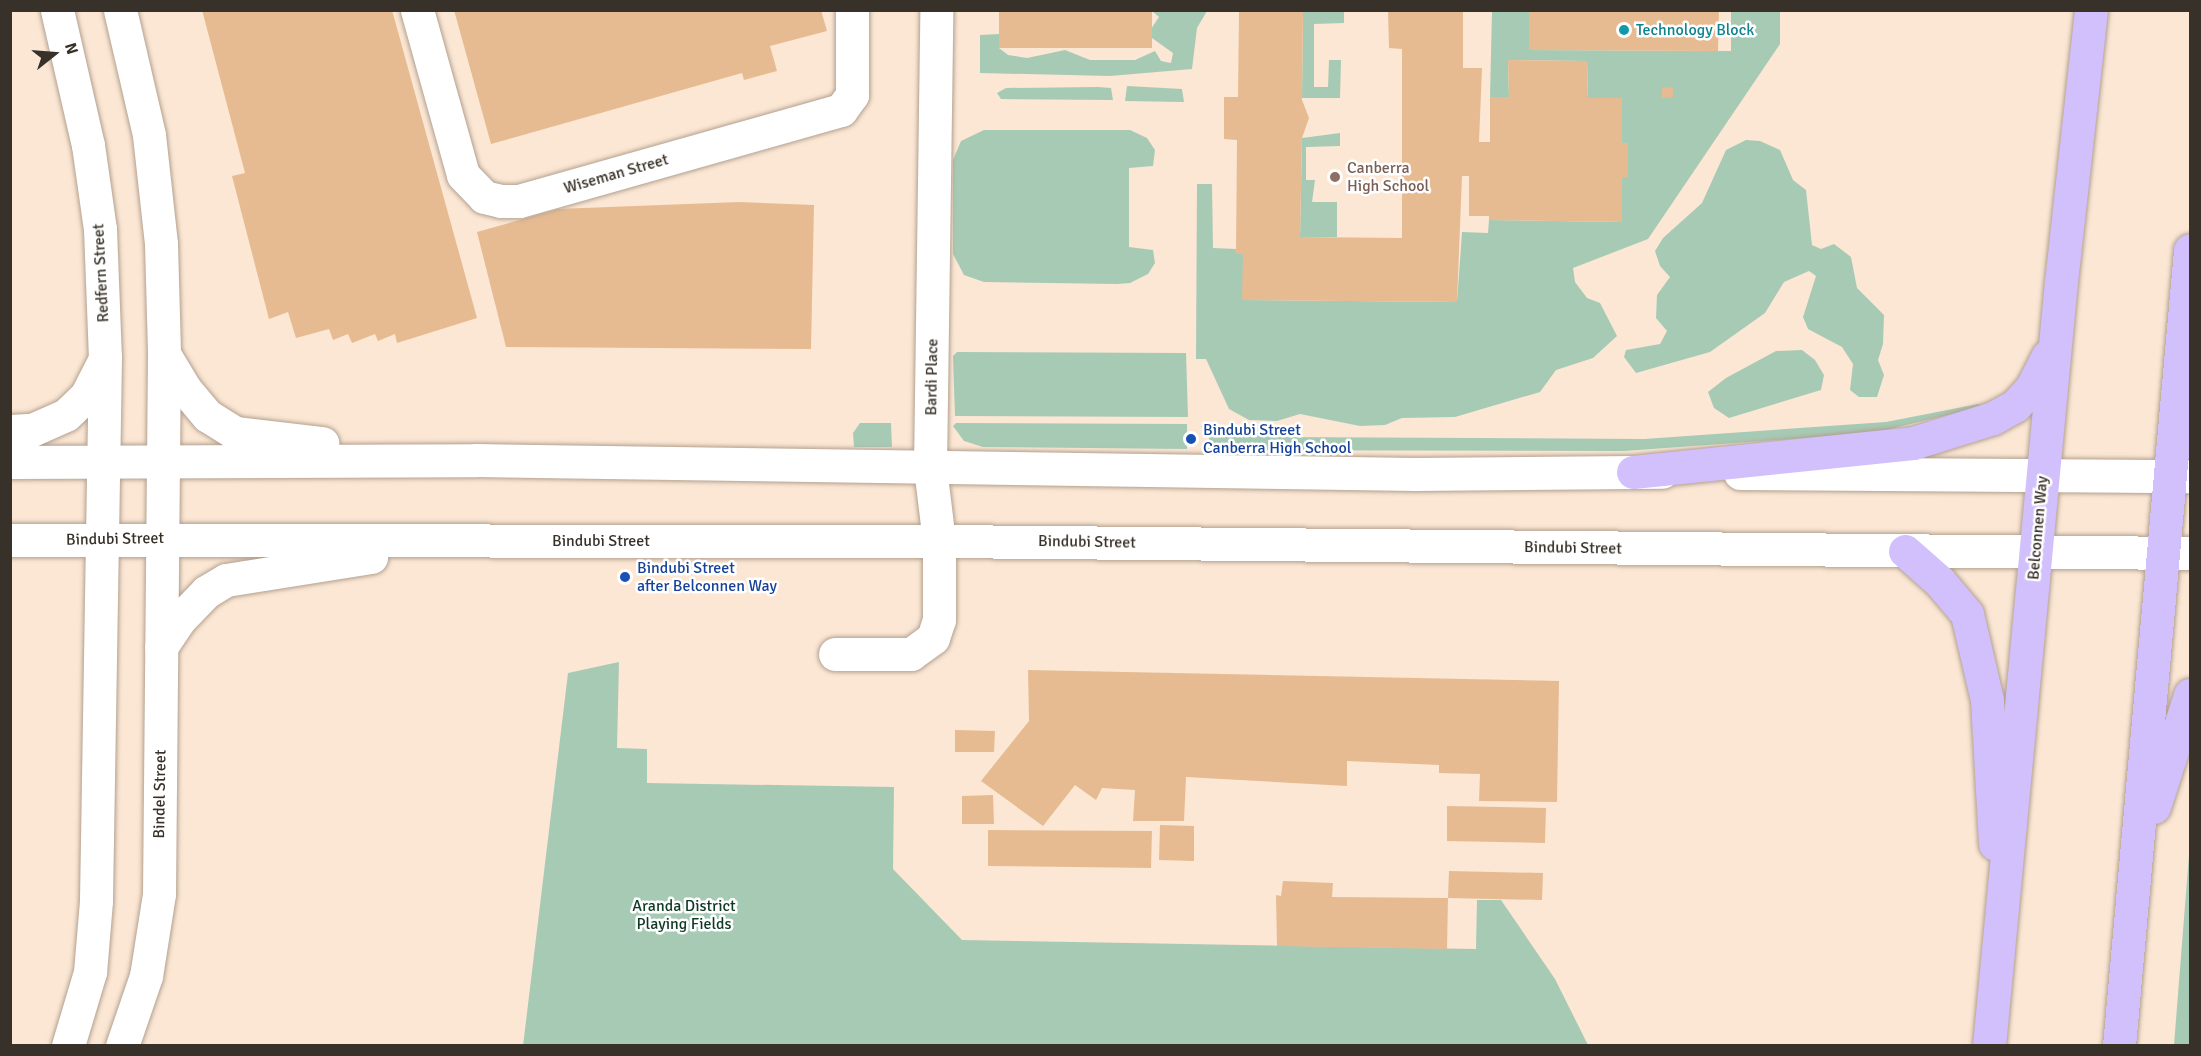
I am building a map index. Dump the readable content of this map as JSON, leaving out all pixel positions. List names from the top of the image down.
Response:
{
  "streets": {
    "main road": [
      "Wiseman Street",
      "Redfern Street",
      "Bardi Place",
      "Belconnen Way",
      "Bindubi Street",
      "Bindel Street"
    ]
  },
  "crossings": [
    ["Redfern Street", "Bindubi Street"],
    ["Bardi Place", "Bindubi Street"],
    ["Belconnen Way", "Bindubi Street"],
    ["Bindubi Street", "Bindel Street"]
  ],
  "parks": ["Aranda District Playing Fields"],
  "places": [
    "Technology Block",
    "Canberra High School",
    "Bindubi Street Canberra High School",
    "Bindubi Street after Belconnen Way"
  ],
  "north": "right"
}
